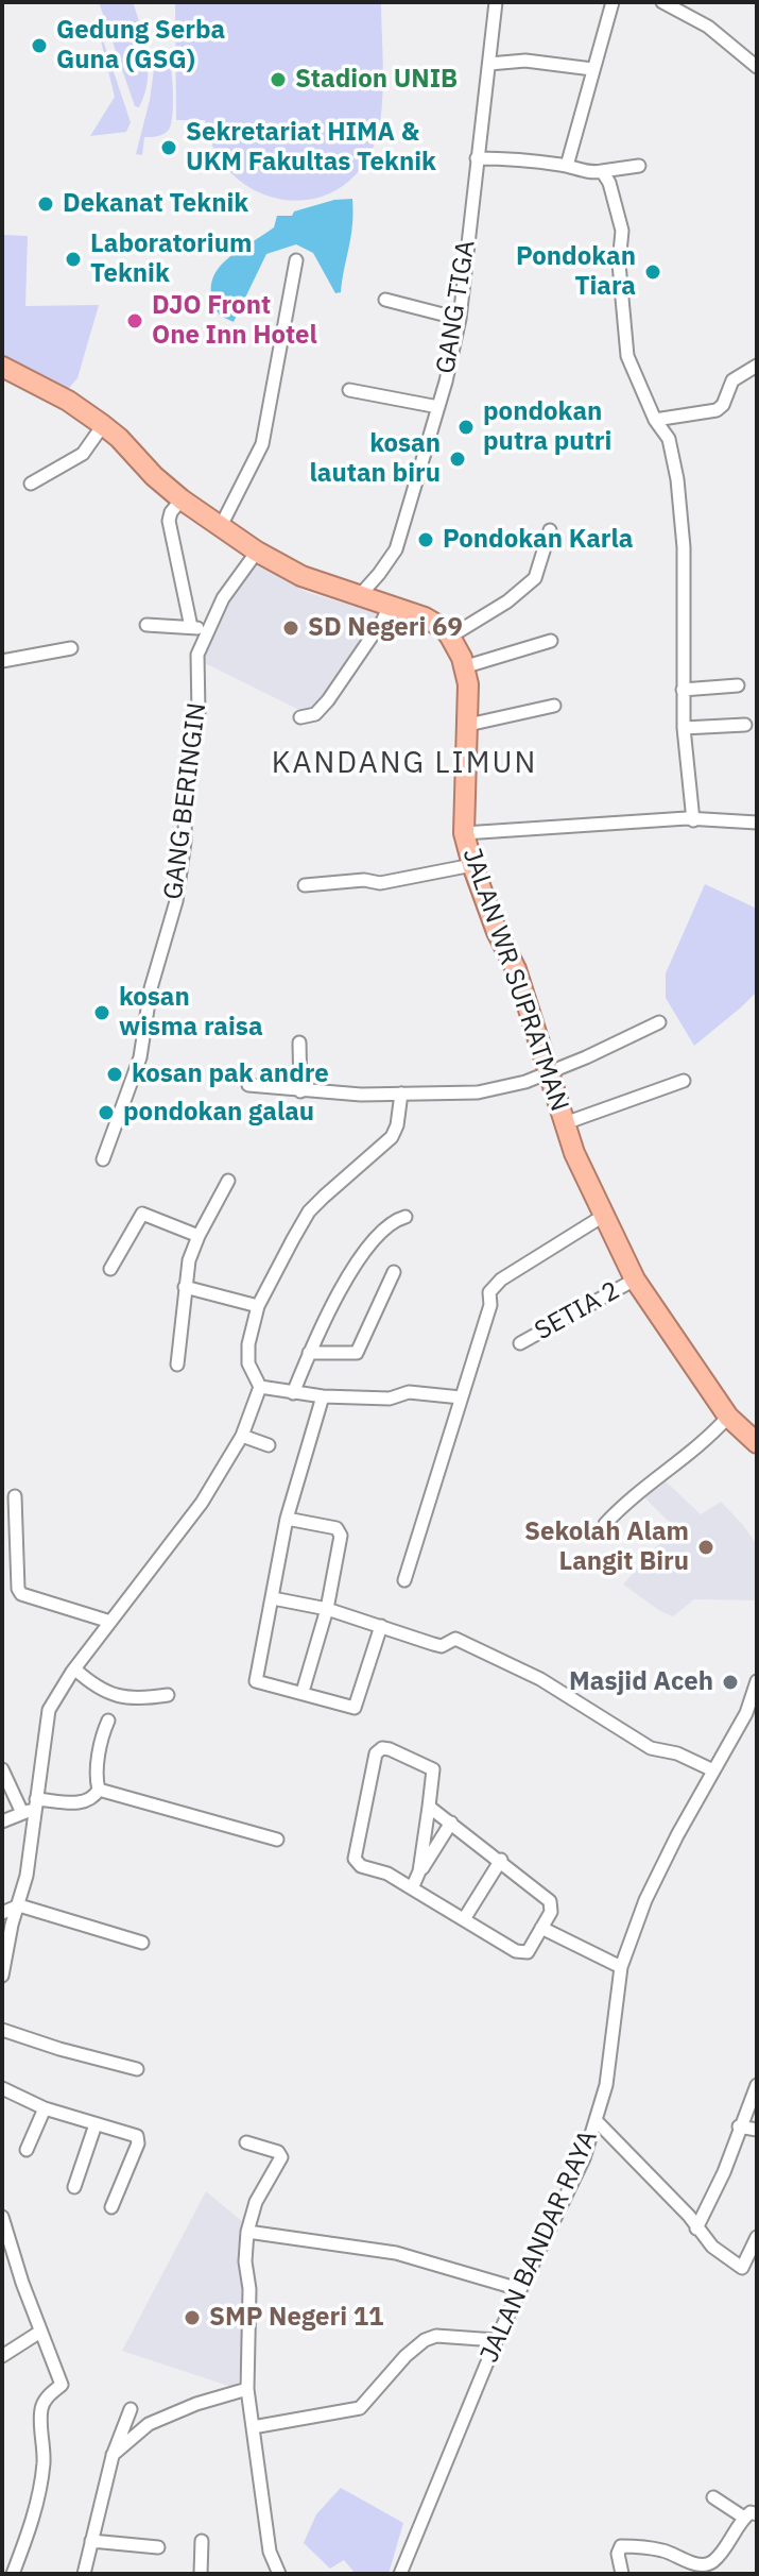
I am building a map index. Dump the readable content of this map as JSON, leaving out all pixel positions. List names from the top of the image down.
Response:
{
  "streets": {
    "highway": ["JALAN WR SUPRATMAN"],
    "street": [
      "GANG TIGA",
      "GANG BERINGIN",
      "SETIA 2",
      "JALAN BANDAR RAYA"
    ]
  },
  "crossings": [
    ["JALAN WR SUPRATMAN", "SETIA 2"]
  ],
  "districts": ["KANDANG LIMUN"],
  "places": [
    "Gedung Serba Guna (GSG)",
    "Stadion UNIB",
    "Sekretariat HIMA & UKM Fakultas Teknik",
    "Dekanat Teknik",
    "Laboratorium Teknik",
    "Pondokan Tiara",
    "DJO Front One Inn Hotel",
    "pondokan putra putri",
    "kosan lautan biru",
    "Pondokan Karla",
    "SD Negeri 69",
    "kosan wisma raisa",
    "kosan pak andre",
    "pondokan galau",
    "Sekolah Alam Langit Biru",
    "Masjid Aceh",
    "SMP Negeri 11"
  ]
}
